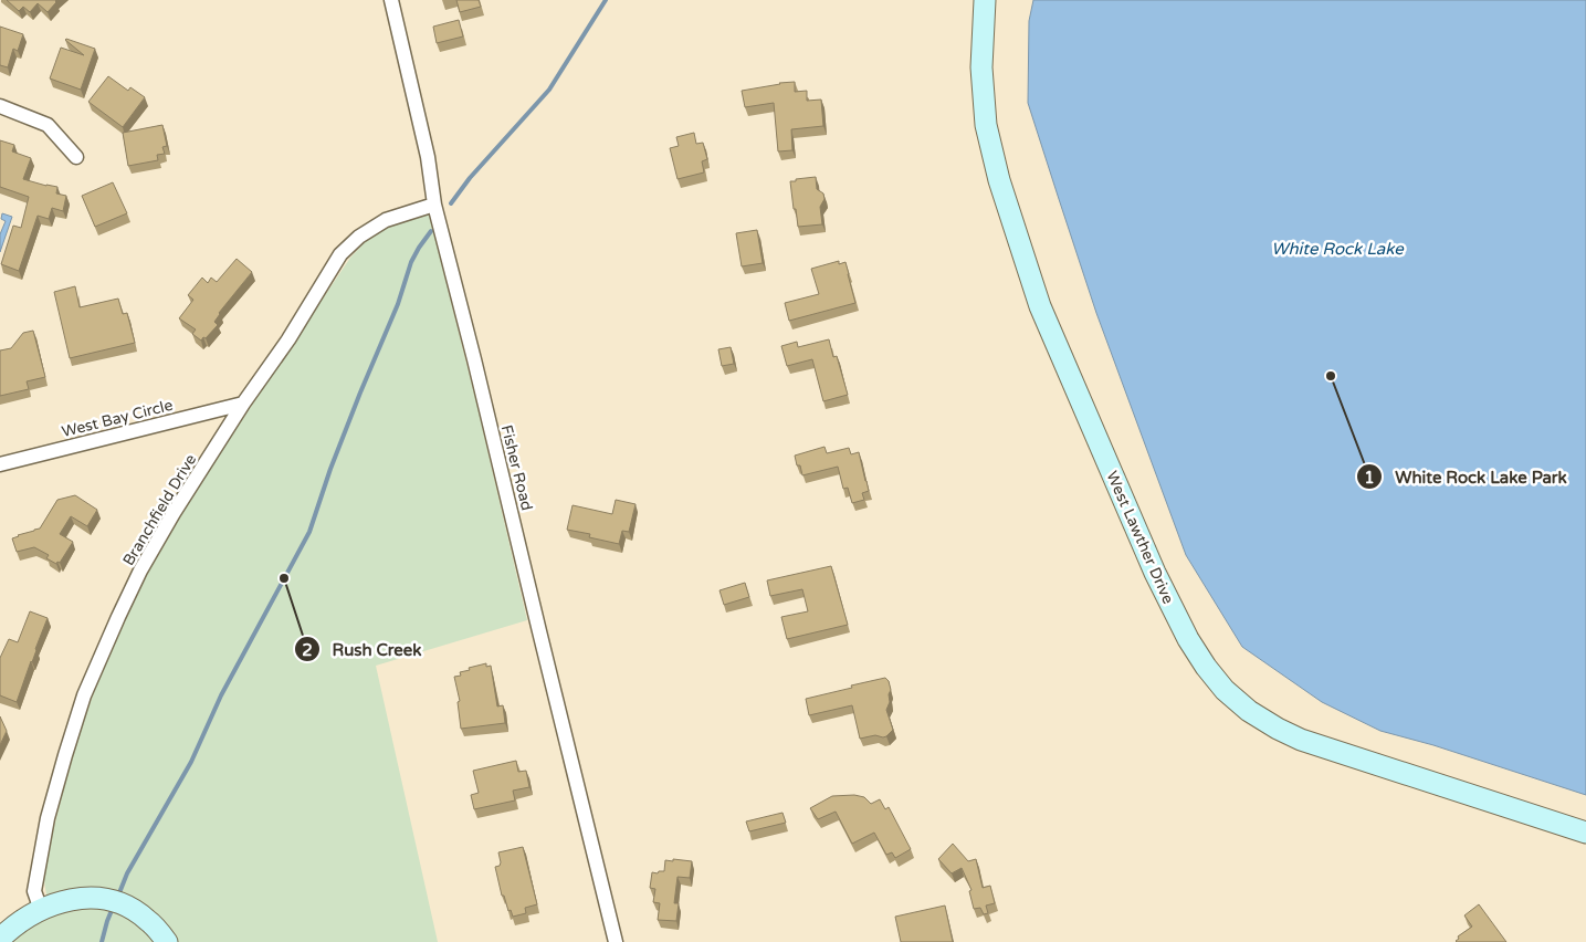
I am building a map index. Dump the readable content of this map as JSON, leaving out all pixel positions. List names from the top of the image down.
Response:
{
  "streets": {
    "street": [
      "West Bay Circle",
      "Fisher Road",
      "Branchfield Drive",
      "West Lawther Drive"
    ]
  },
  "crossings": [
    ["West Bay Circle", "Branchfield Drive"],
    ["Fisher Road", "Branchfield Drive"]
  ],
  "water": ["White Rock Lake"],
  "places": ["White Rock Lake Park", "Rush Creek"]
}
